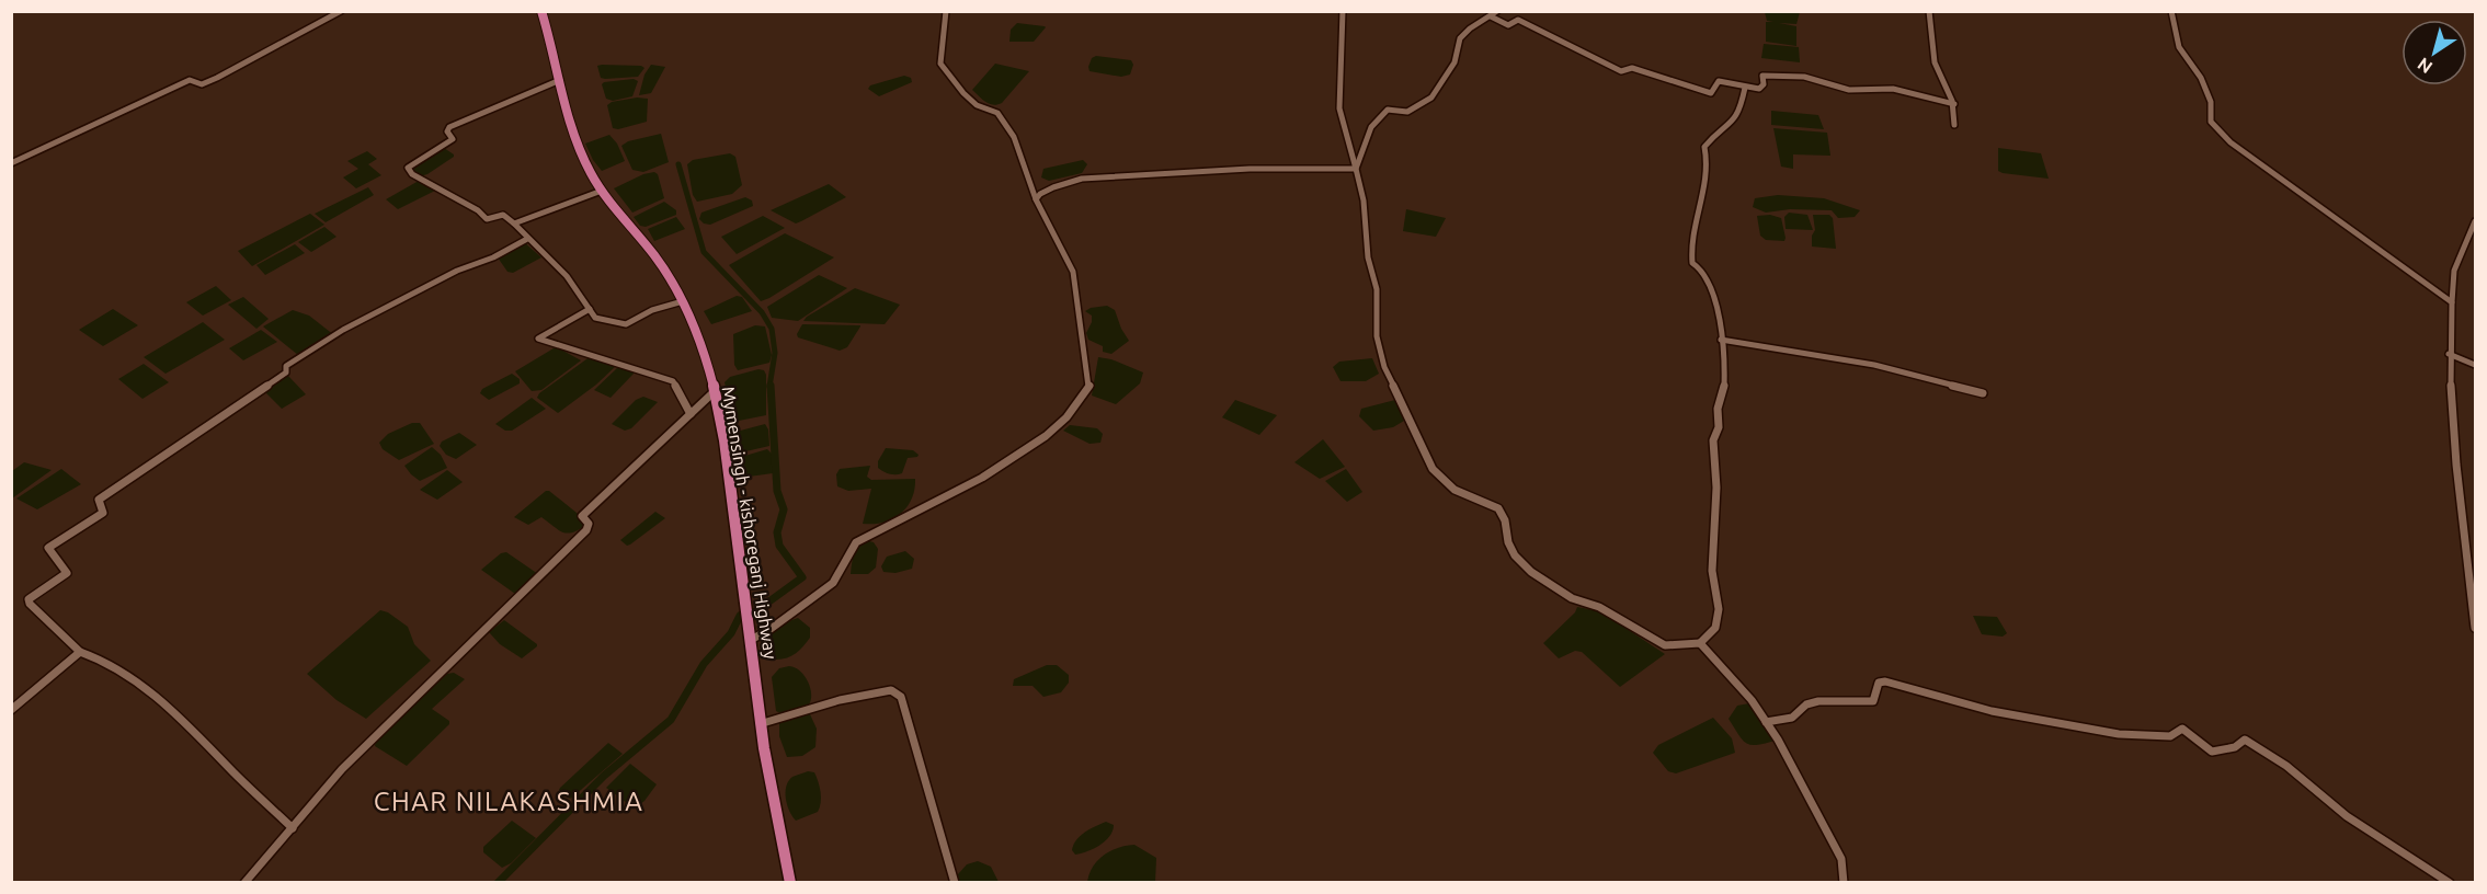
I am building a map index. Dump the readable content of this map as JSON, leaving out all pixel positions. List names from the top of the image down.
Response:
{
  "streets": {
    "main road": ["Mymensingh - kishoreganj Highway"]
  },
  "districts": ["CHAR NILAKASHMIA"],
  "north": "bottom left"
}
